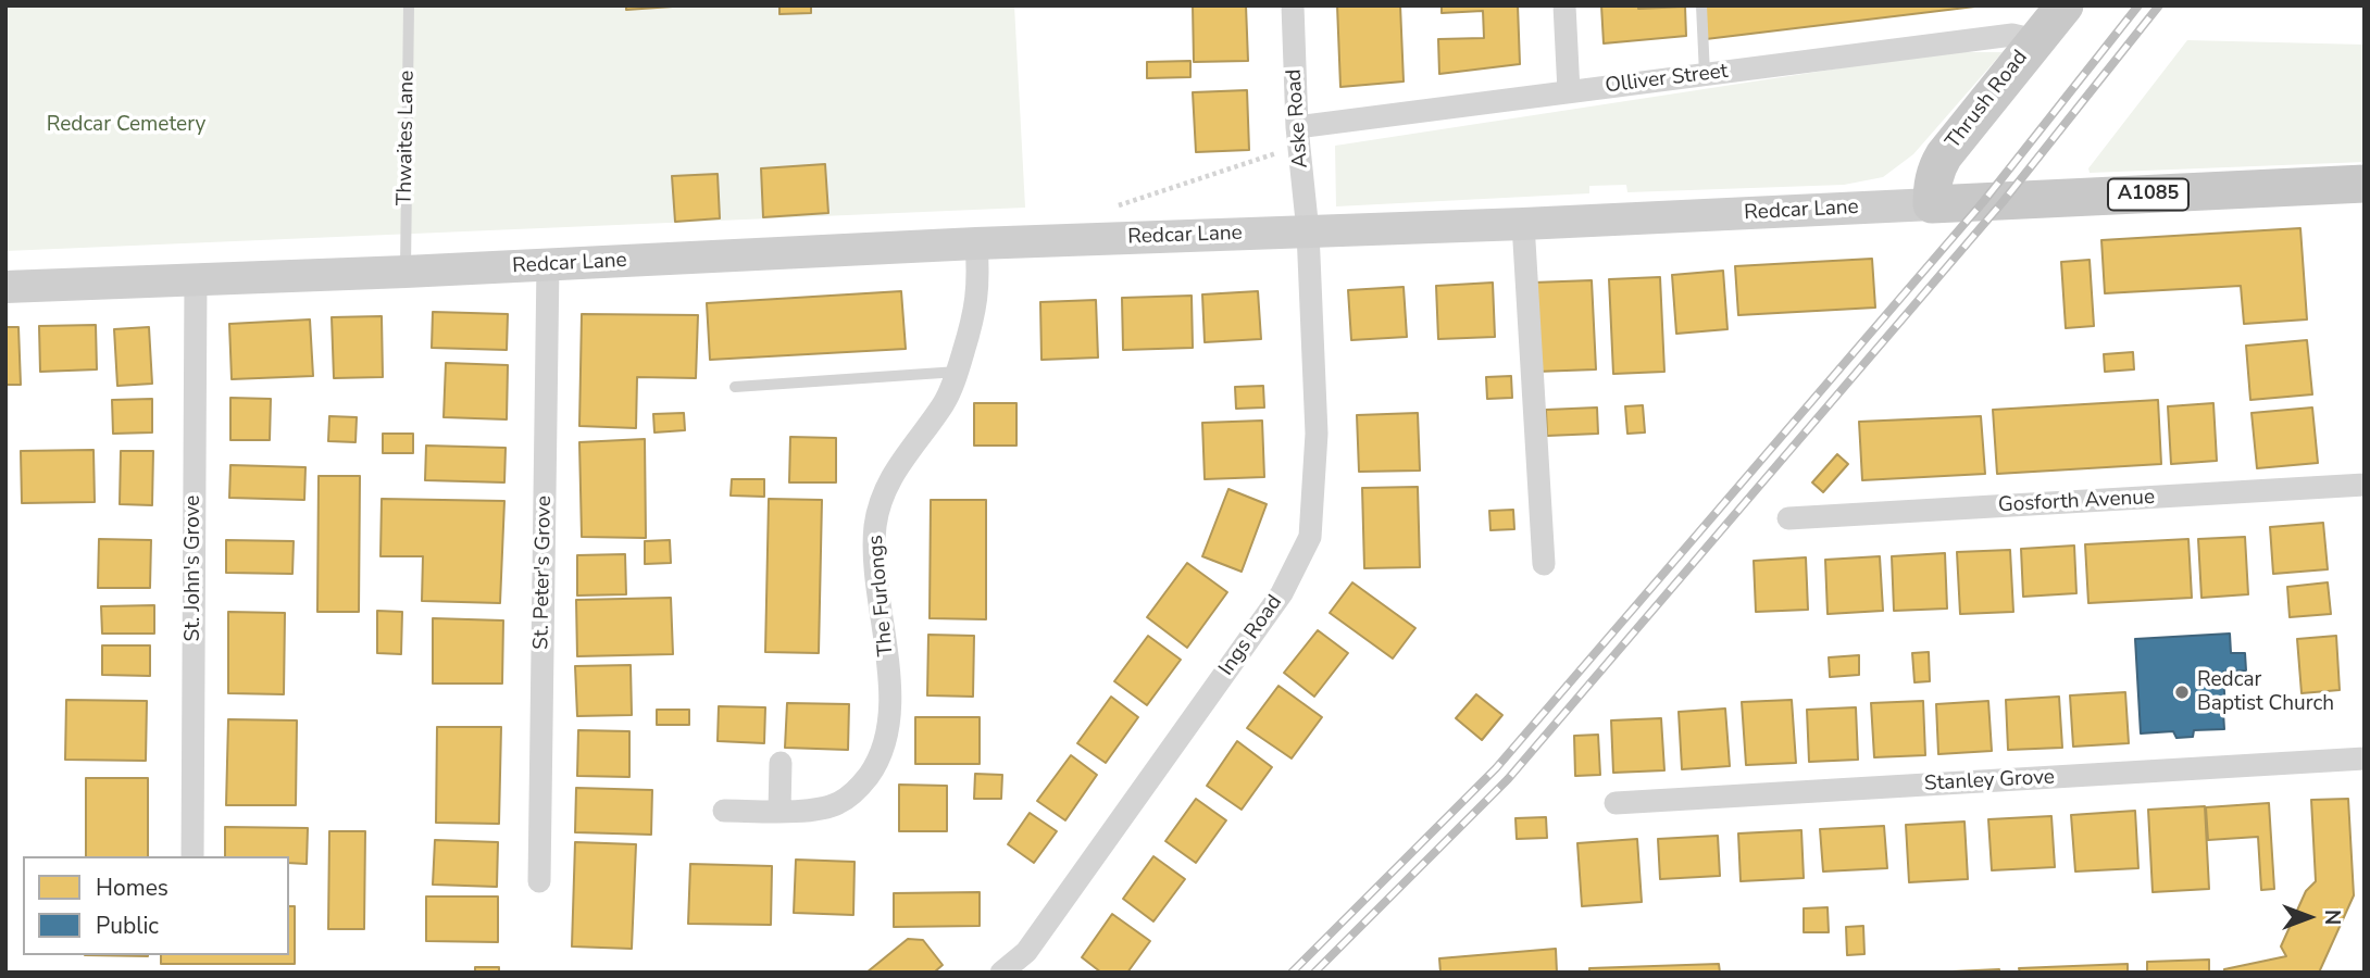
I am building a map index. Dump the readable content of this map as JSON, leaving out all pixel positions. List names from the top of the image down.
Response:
{
  "streets": {
    "main road": ["Thrush Road", "A1085", "Redcar Lane"],
    "street": [
      "Olliver Street",
      "Aske Road",
      "Gosforth Avenue",
      "St. John's Grove",
      "St. Peter's Grove",
      "The Furlongs",
      "Ings Road",
      "Stanley Grove"
    ],
    "lane": ["Thwaites Lane"]
  },
  "crossings": [
    ["Olliver Street", "Thrush Road"],
    ["Olliver Street", "Aske Road"],
    ["Thrush Road", "Redcar Lane"],
    ["Aske Road", "Redcar Lane"],
    ["Aske Road", "Ings Road"],
    ["Thwaites Lane", "Redcar Lane"],
    ["Redcar Lane", "St. John's Grove"],
    ["Redcar Lane", "St. Peter's Grove"],
    ["Redcar Lane", "The Furlongs"],
    ["Redcar Lane", "Ings Road"]
  ],
  "parks": ["Redcar Cemetery"],
  "places": ["Redcar Baptist Church"],
  "legend": ["Homes", "Public"],
  "north": "right"
}
